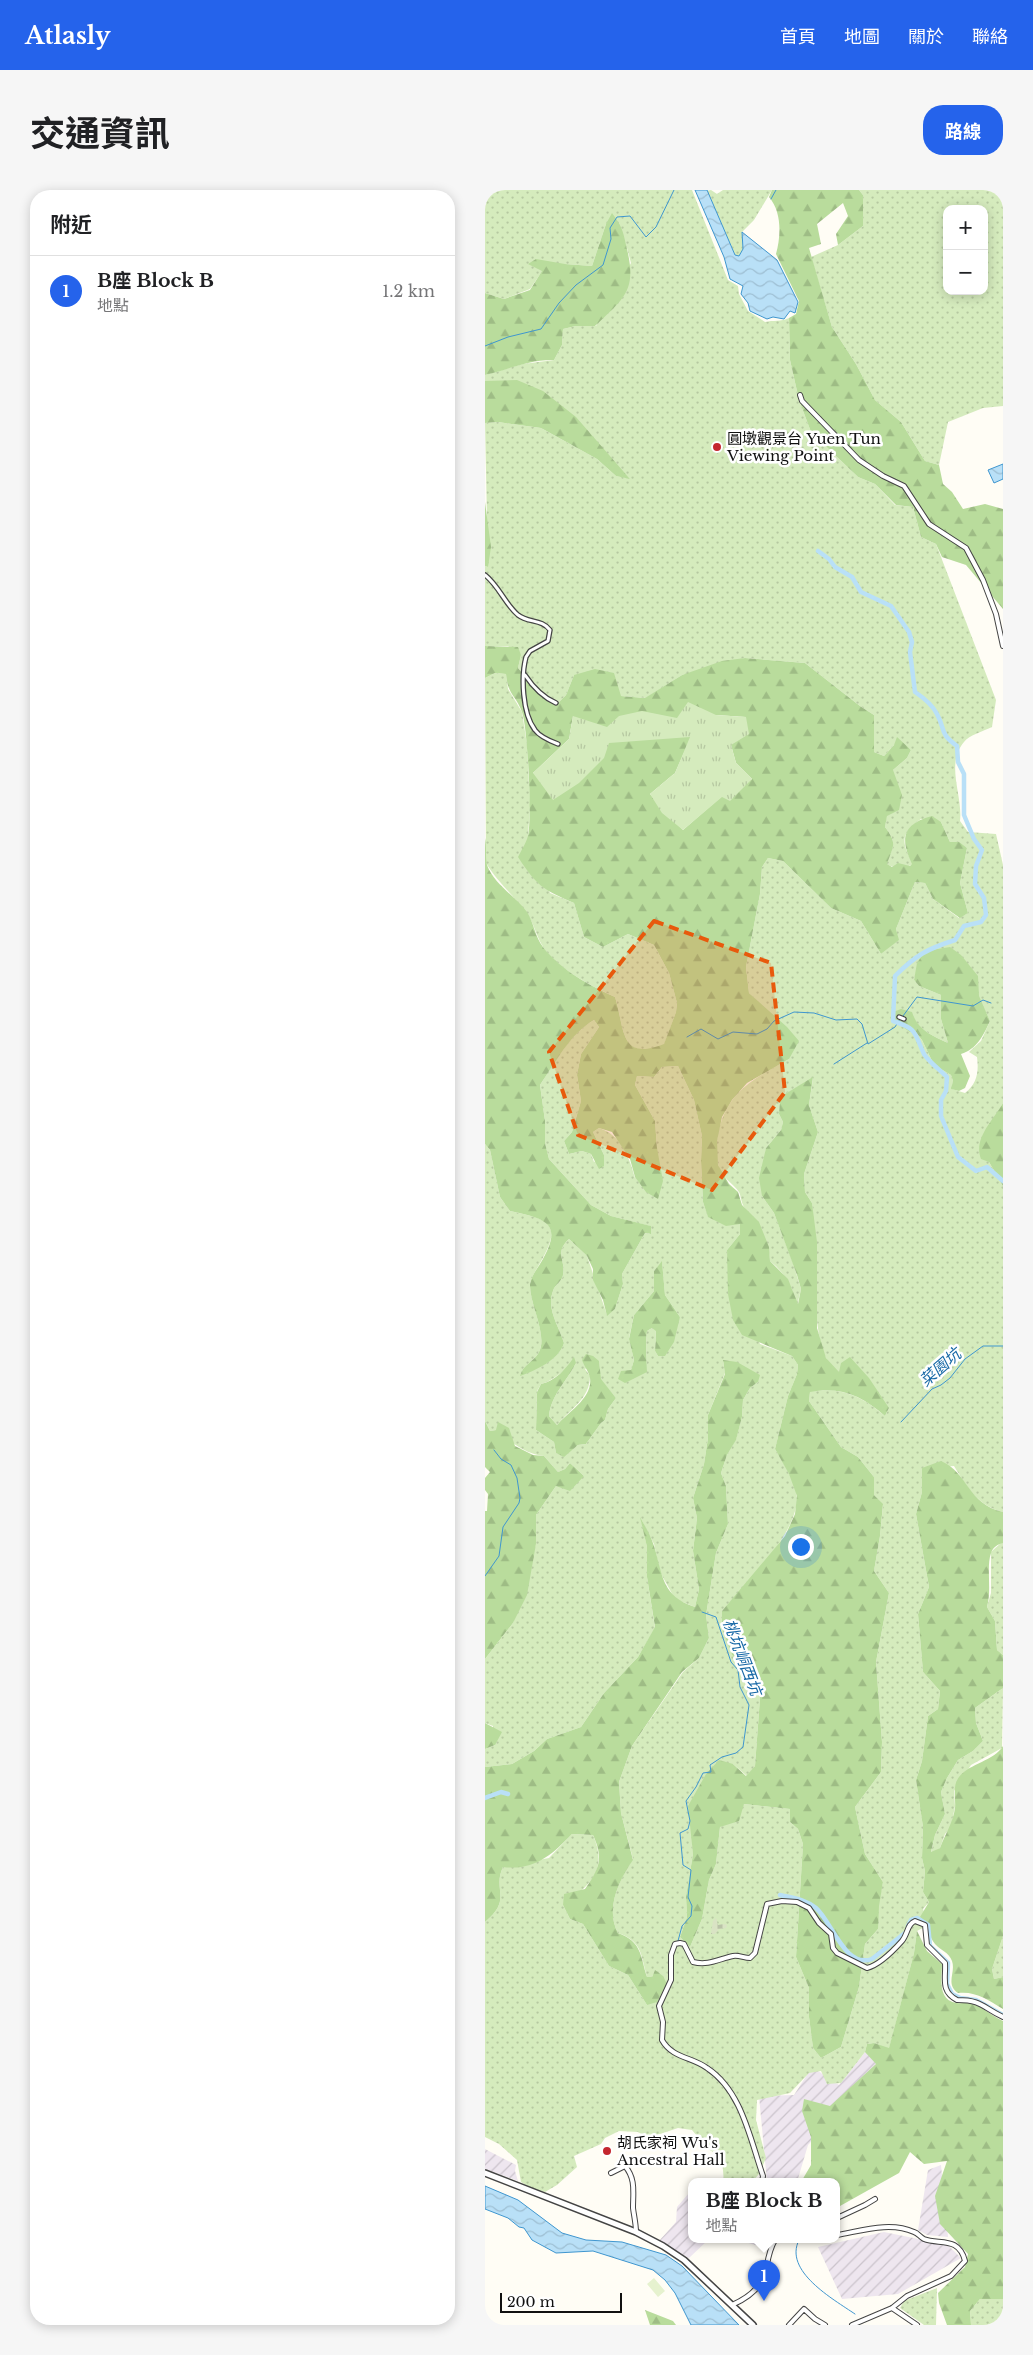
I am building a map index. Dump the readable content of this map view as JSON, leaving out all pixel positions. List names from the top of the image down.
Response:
{
  "water": ["菜園坑", "桃坑峒西坑"],
  "places": ["圓墩觀景台 Yuen Tun Viewing Point", "胡氏家祠 Wu's Ancestral Hall"],
  "scale_bar": "200 m",
  "page": {
    "header": "Atlasly",
    "nav": [
      "首頁",
      "地圖",
      "關於",
      "聯絡"
    ],
    "title": "交通資訊",
    "buttons": "路線",
    "heading": "附近",
    "map_buttons": ["+", "−"],
    "list": [
      {
        "mark": "1",
        "name": "B座 Block B",
        "note": "地點",
        "value": "1.2 km"
      }
    ],
    "popup": ["B座 Block B", "地點"],
    "pins": "1",
    "scale": "200 m"
  }
}
